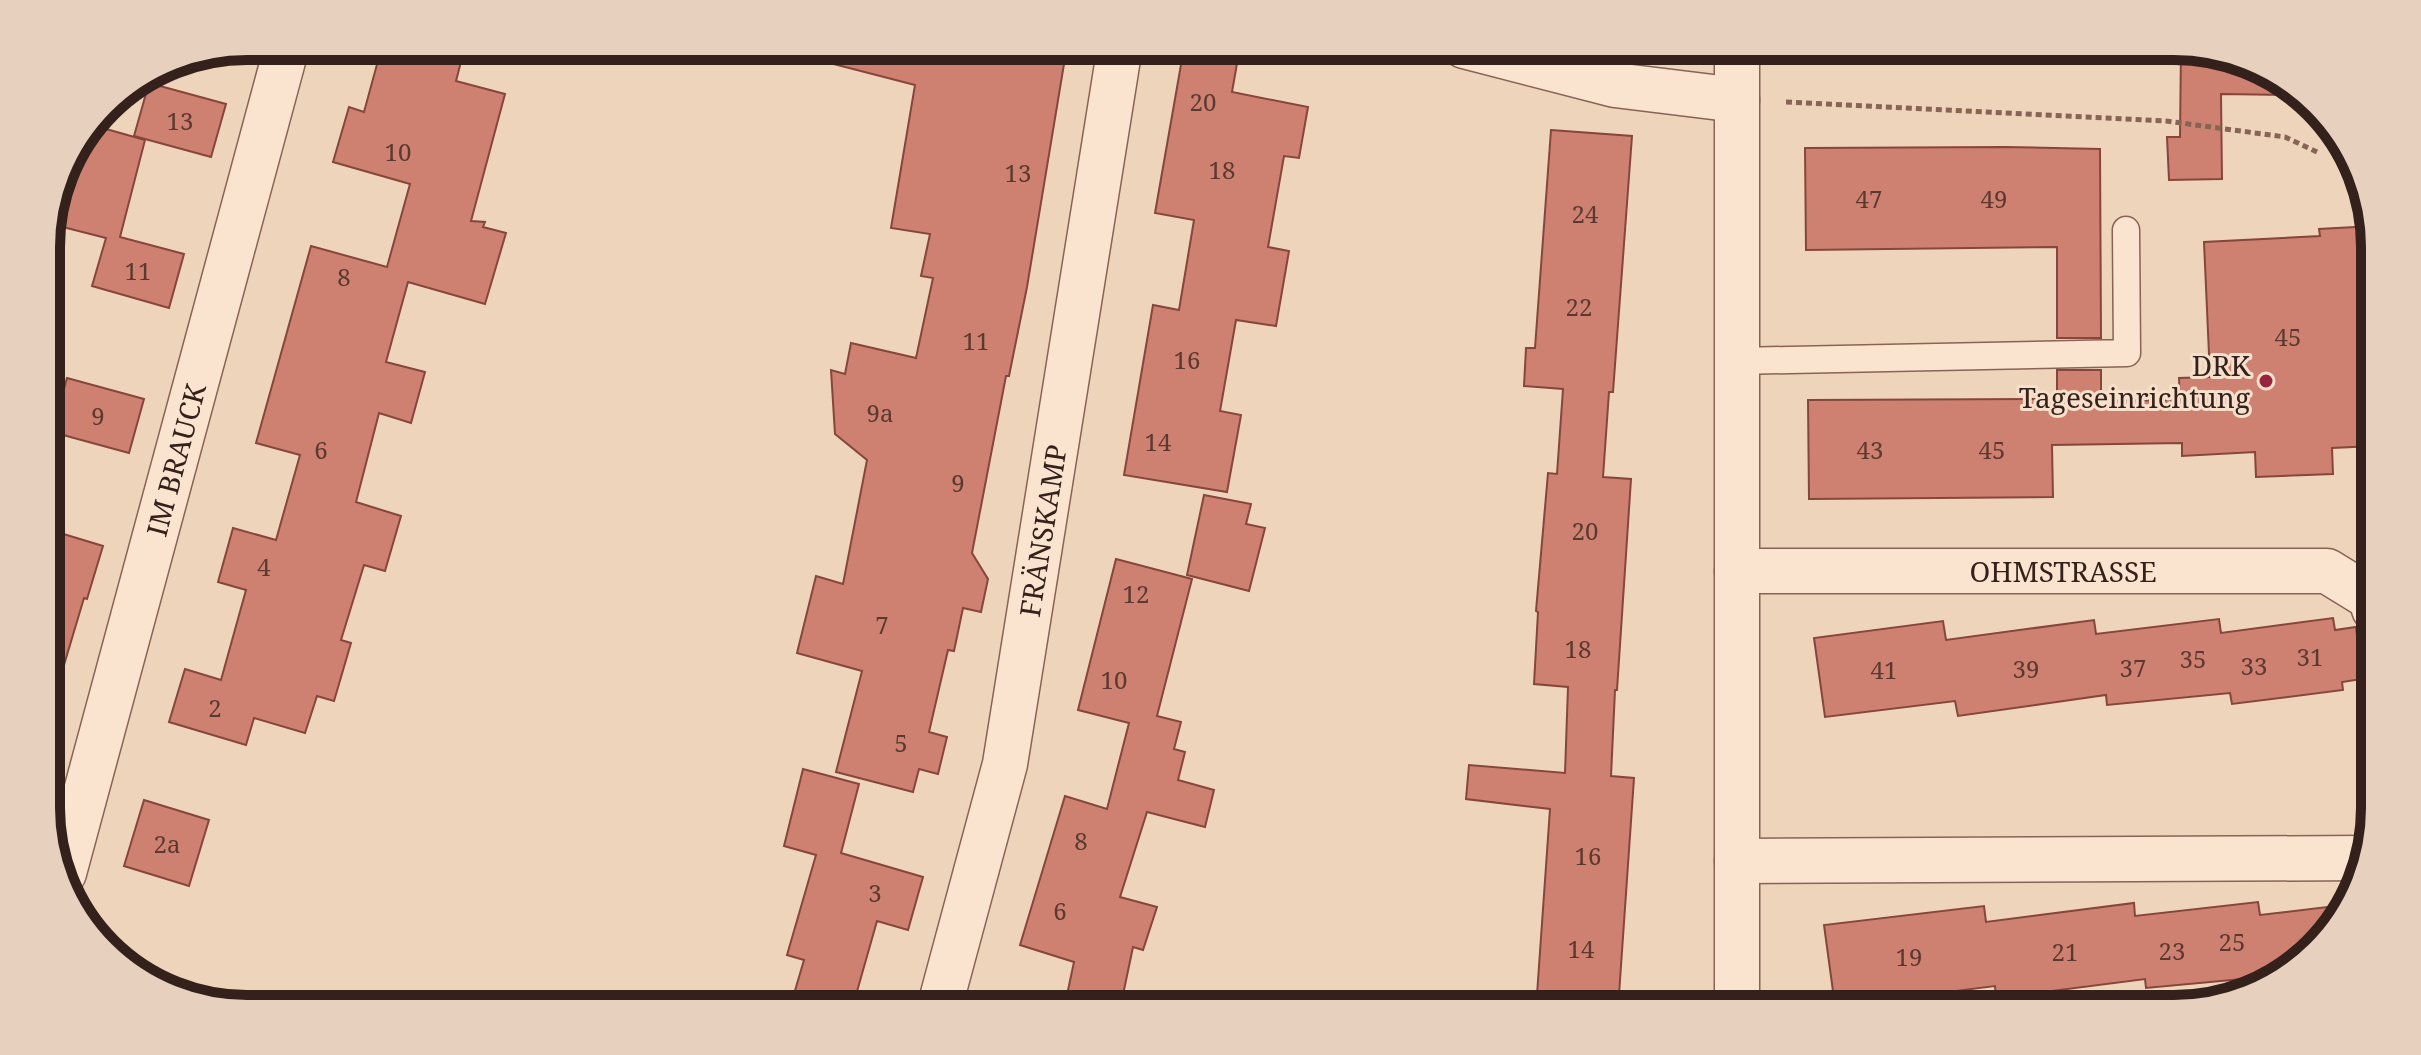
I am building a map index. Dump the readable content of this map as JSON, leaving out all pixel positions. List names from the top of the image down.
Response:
{
  "streets": {
    "street": ["IM BRAUCK", "FRÄNSKAMP", "OHMSTRASSE"]
  },
  "places": ["DRK Tageseinrichtung"],
  "house_numbers": [
    "20",
    "13",
    "10",
    "18",
    "13",
    "47",
    "49",
    "24",
    "11",
    "8",
    "22",
    "45",
    "11",
    "16",
    "9a",
    "9",
    "14",
    "6",
    "43",
    "45",
    "9",
    "20",
    "4",
    "12",
    "7",
    "18",
    "31",
    "35",
    "33",
    "37",
    "39",
    "41",
    "10",
    "2",
    "5",
    "8",
    "2a",
    "16",
    "3",
    "6",
    "25",
    "14",
    "23",
    "21",
    "19"
  ]
}
